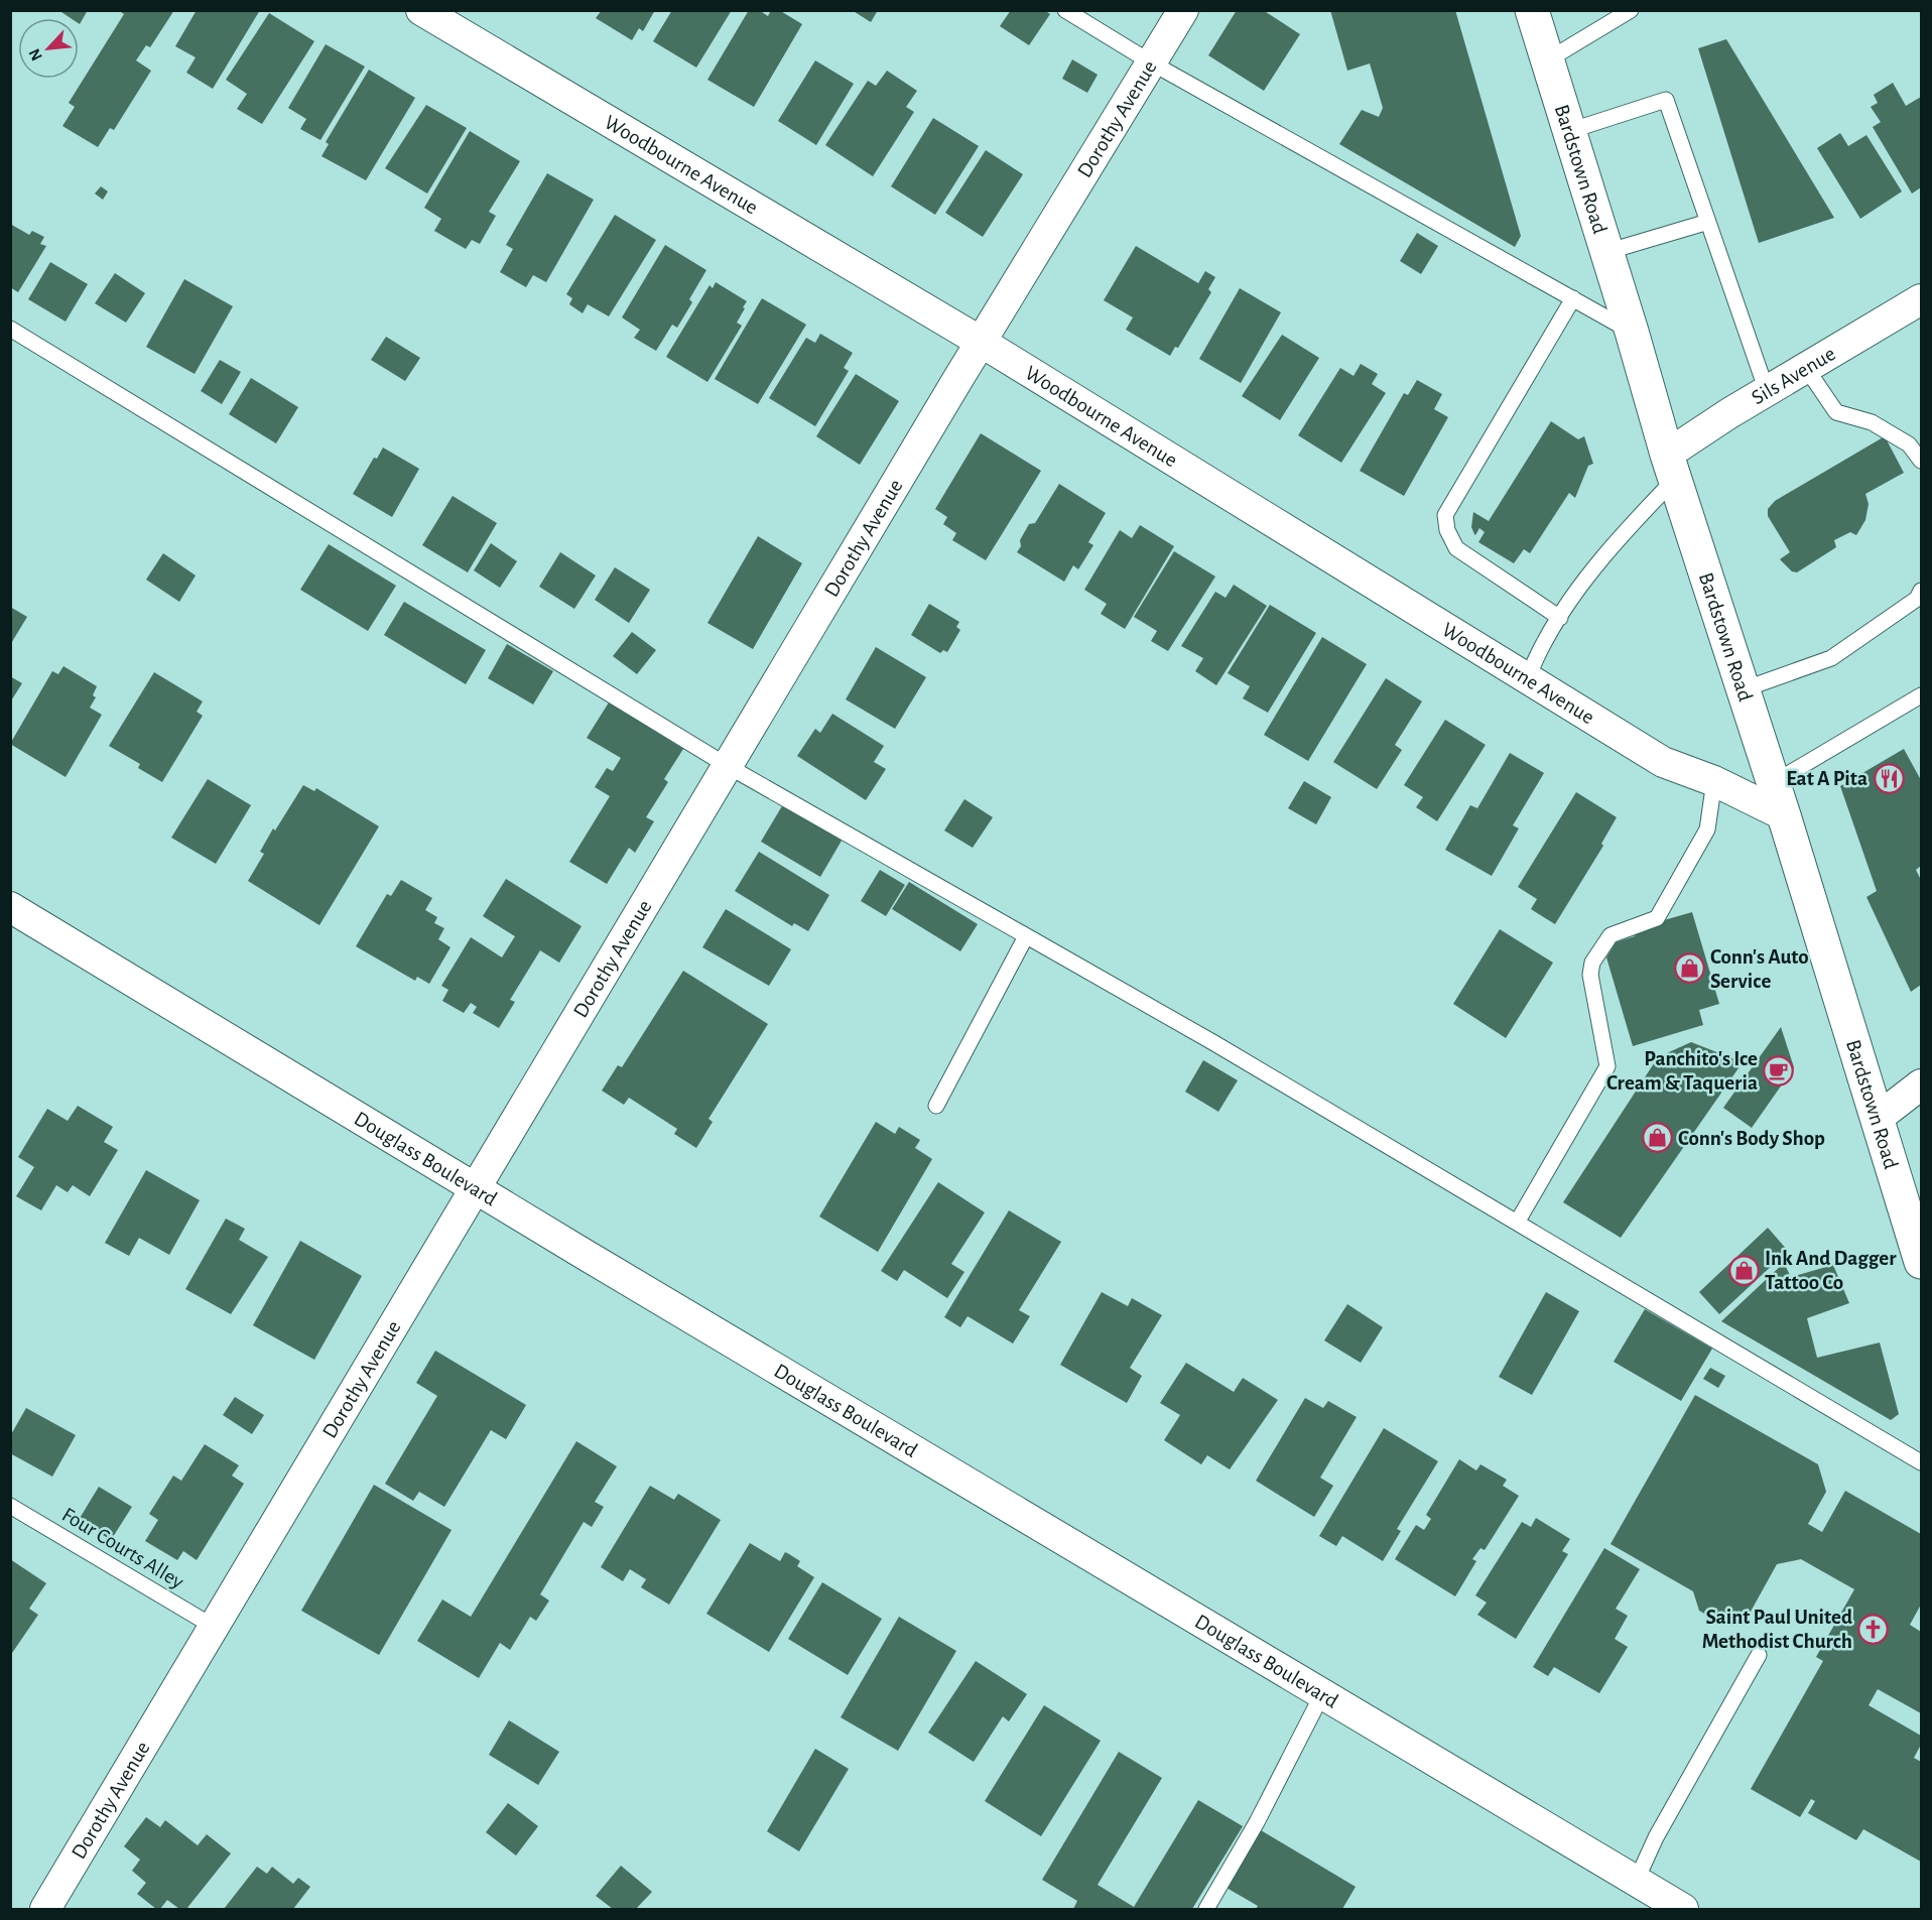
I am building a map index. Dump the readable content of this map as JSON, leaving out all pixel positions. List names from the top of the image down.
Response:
{
  "streets": {
    "main road": ["Bardstown Road"],
    "street": [
      "Dorothy Avenue",
      "Woodbourne Avenue",
      "Sils Avenue",
      "Douglass Boulevard"
    ],
    "lane": ["Four Courts Alley"]
  },
  "crossings": [
    ["Dorothy Avenue", "Woodbourne Avenue"],
    ["Dorothy Avenue", "Douglass Boulevard"],
    ["Dorothy Avenue", "Four Courts Alley"],
    ["Woodbourne Avenue", "Bardstown Road"],
    ["Bardstown Road", "Sils Avenue"]
  ],
  "places": {
    "restaurant": ["Eat A Pita"],
    "shop": ["Conn's Auto Service", "Conn's Body Shop", "Ink And Dagger Tattoo Co"],
    "cafe": ["Panchito's Ice Cream & Taqueria"],
    "church": ["Saint Paul United Methodist Church"]
  },
  "north": "bottom left"
}
